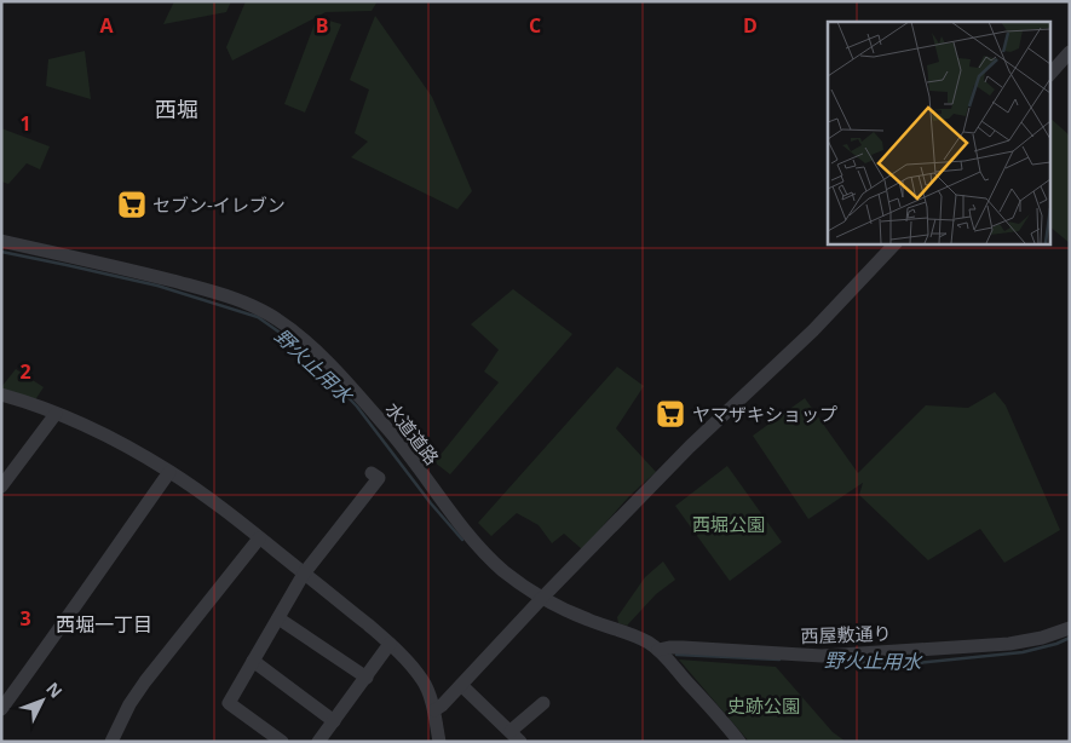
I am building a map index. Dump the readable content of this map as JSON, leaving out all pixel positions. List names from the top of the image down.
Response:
{
  "streets": {
    "street": ["水道道路", "西屋敷通り"]
  },
  "crossings": [
    ["水道道路", "西屋敷通り"]
  ],
  "districts": ["西堀", "西堀一丁目"],
  "water": ["野火止用水"],
  "parks": ["西堀公園", "史跡公園"],
  "places": {
    "supermarket": ["セブン-イレブン", "ヤマザキショップ"]
  },
  "north": "top right",
  "grid": {
    "columns": [
      "A",
      "B",
      "C",
      "D"
    ],
    "rows": ["1", "2", "3"]
  }
}
